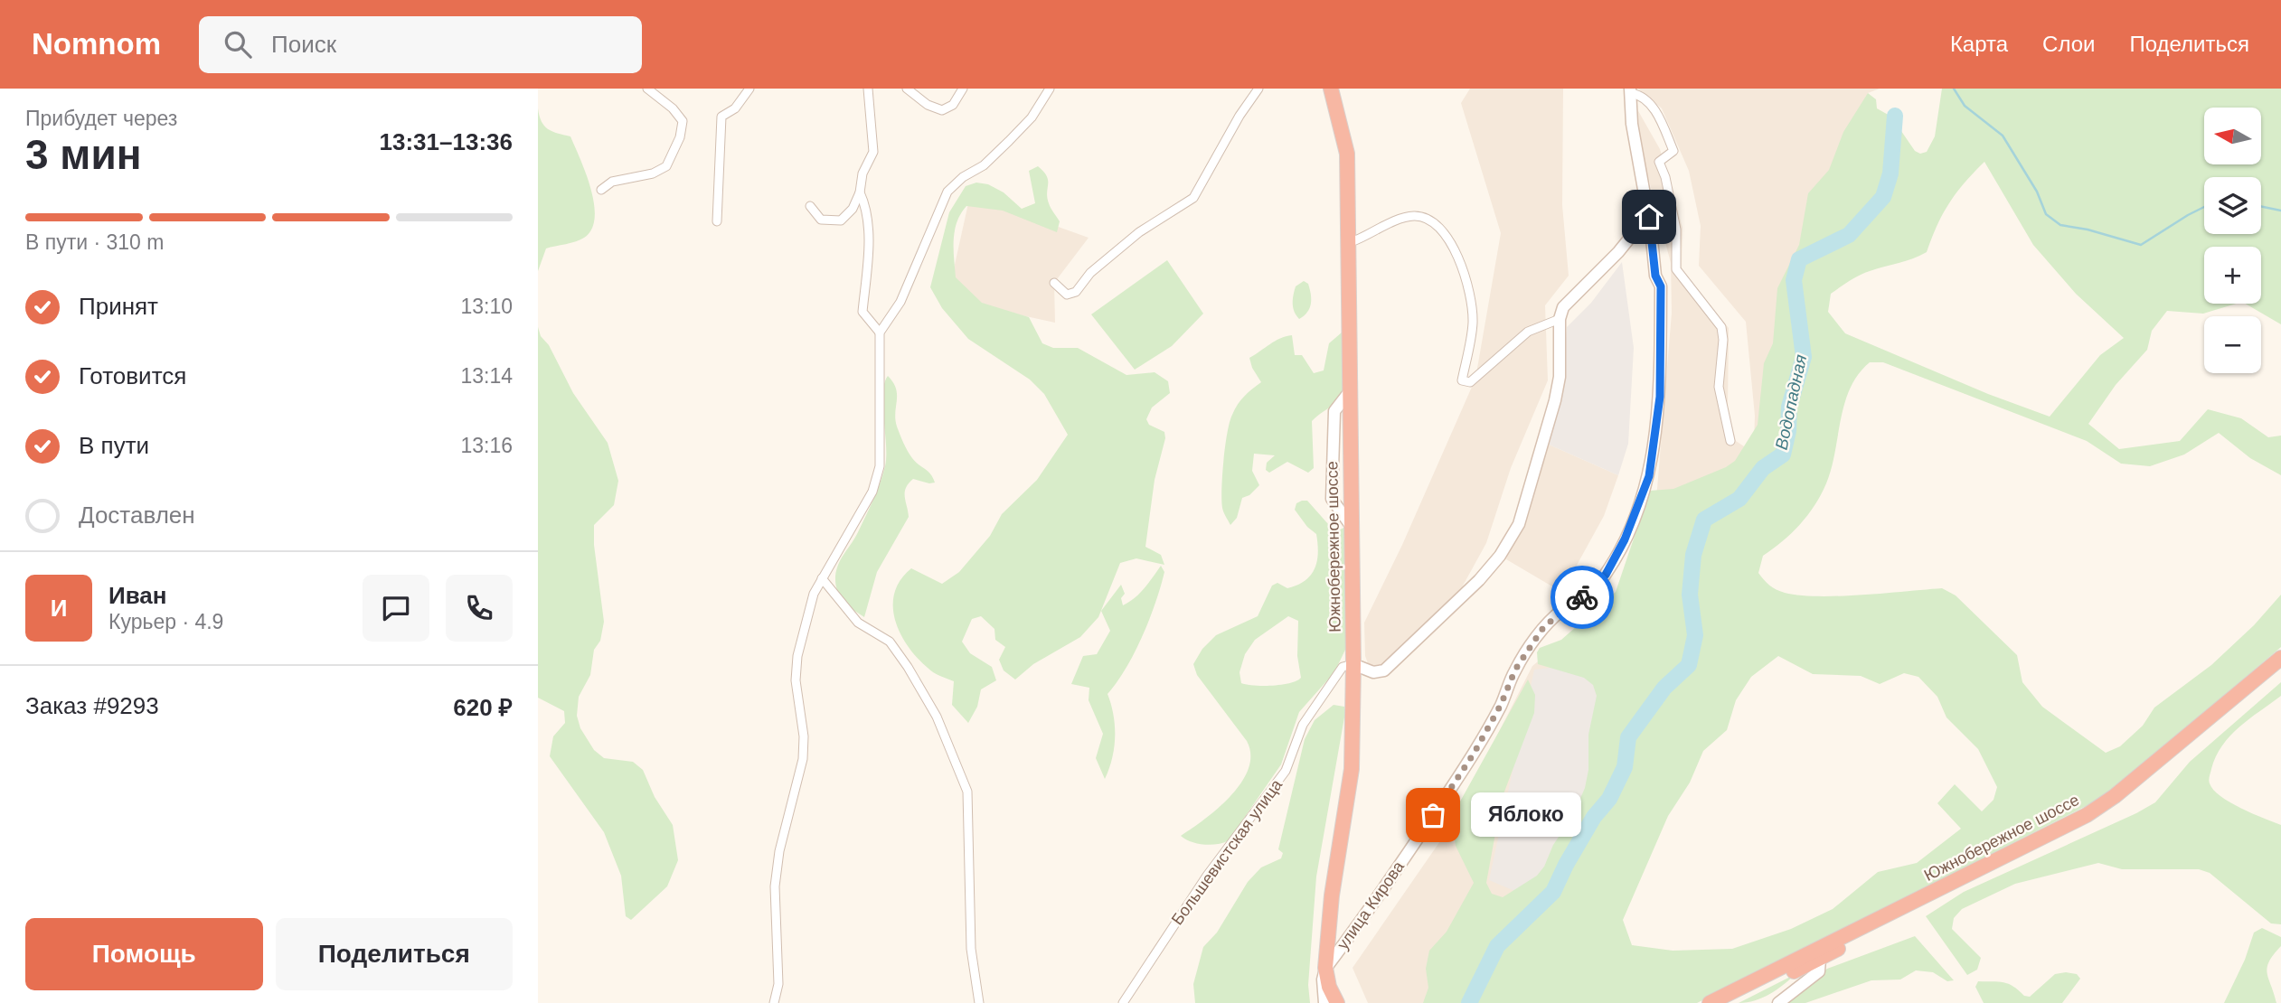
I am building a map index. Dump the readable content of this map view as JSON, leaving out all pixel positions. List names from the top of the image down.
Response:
{
  "streets": {
    "highway": ["Южнобережное шоссе"],
    "main road": ["улица Кирова"],
    "street": ["Большевистская улица"]
  },
  "crossings": [
    ["Южнобережное шоссе", "Большевистская улица"],
    ["Южнобережное шоссе", "улица Кирова"]
  ],
  "water": ["Водопадная"],
  "places": ["Яблоко"],
  "north": "left",
  "page": {
    "header": "Nomnom",
    "search": "Поиск",
    "nav": ["Карта", "Слои", "Поделиться"],
    "heading": ["3 мин", "Прибудет через", "13:31–13:36"],
    "panel": [
      "Иван",
      "Курьер · 4.9",
      "Заказ #9293",
      "620 ₽"
    ],
    "map_buttons": ["+", "−"],
    "bar": "В пути · 310 m",
    "list": [
      ["Принят", "13:10"],
      ["Готовится", "13:14"],
      ["В пути", "13:16"],
      "Доставлен"
    ],
    "round": "И",
    "bubble": "Яблоко",
    "buttons": ["Помощь", "Поделиться"]
  }
}
